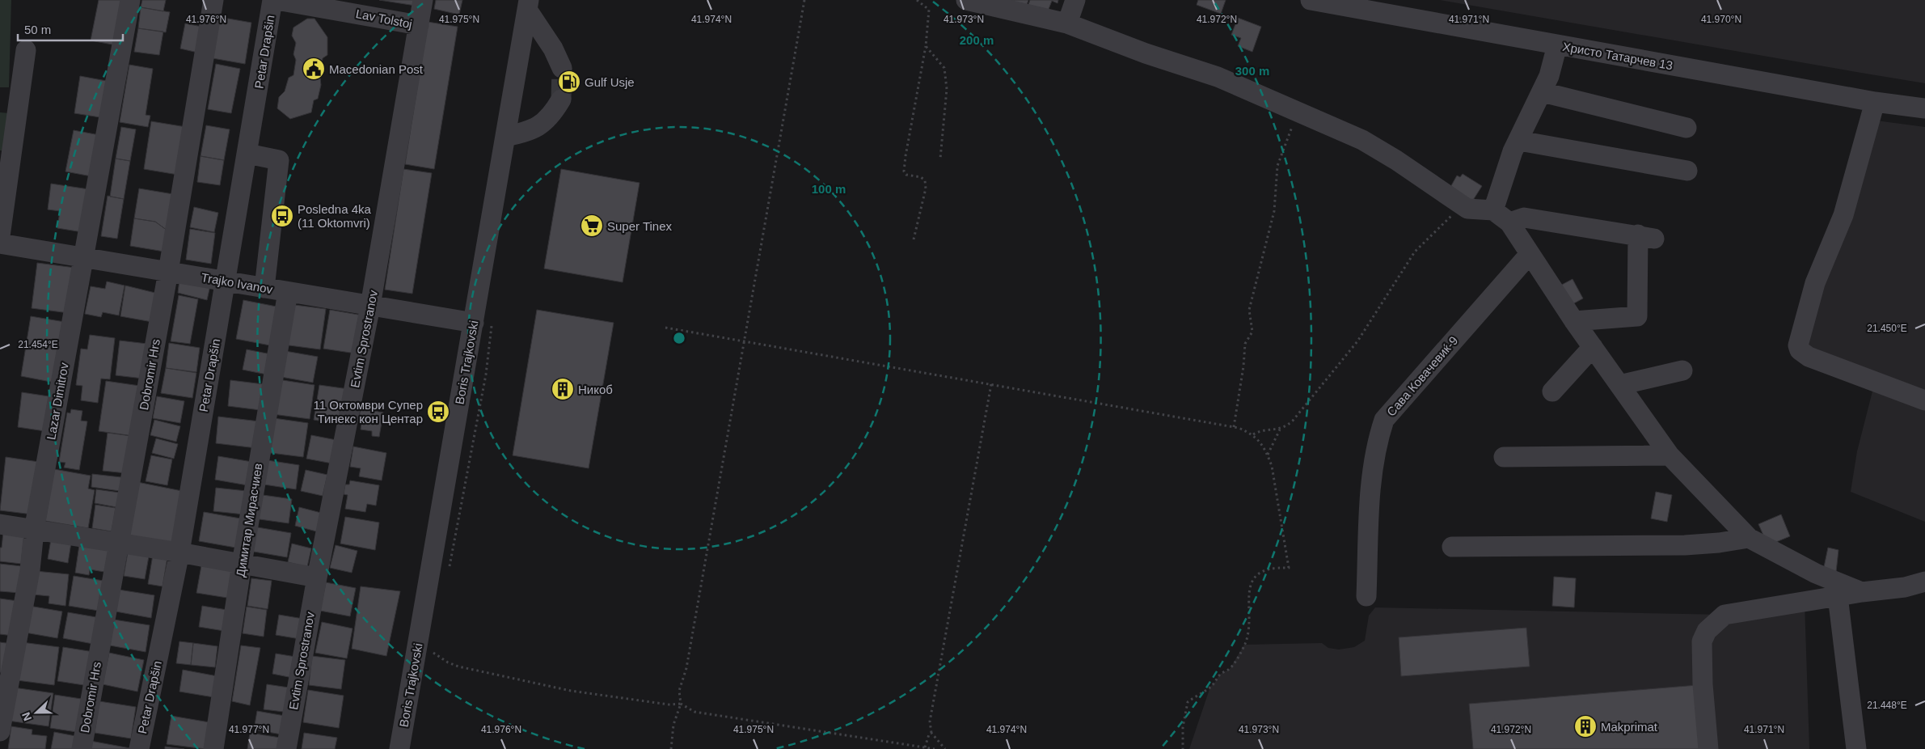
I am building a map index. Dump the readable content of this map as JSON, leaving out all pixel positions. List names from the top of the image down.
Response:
{
  "streets": {
    "street": [
      "Lav Tolstoj",
      "Petar Drapšin",
      "Христо Татарчев 13",
      "Trajko Ivanov",
      "Evtim Sprostranov",
      "Boris Trajkovski",
      "Dobromir Hrs",
      "Сава Ковачевиќ-9",
      "Lazar Dimitrov",
      "Димитар Мирасчиев"
    ]
  },
  "crossings": [
    ["Lav Tolstoj", "Evtim Sprostranov"],
    ["Petar Drapšin", "Trajko Ivanov"],
    ["Trajko Ivanov", "Evtim Sprostranov"],
    ["Trajko Ivanov", "Boris Trajkovski"],
    ["Trajko Ivanov", "Dobromir Hrs"],
    ["Trajko Ivanov", "Lazar Dimitrov"],
    ["Trajko Ivanov", "Димитар Мирасчиев"]
  ],
  "places": {
    "public building": ["Macedonian Post"],
    "fuel station": ["Gulf Usje"],
    "bus stop": ["Posledna 4ka (11 Oktomvri)", "11 Октомври Супер Тинекс кон Центар"],
    "supermarket": ["Super Tinex"],
    "building": ["Никоб", "Makprimat"]
  },
  "scale_bar": "50 m",
  "north": "left",
  "coordinates": [
    "41.976°N",
    "41.975°N",
    "41.974°N",
    "41.973°N",
    "41.972°N",
    "41.971°N",
    "41.970°N",
    "21.450°E",
    "21.454°E",
    "21.448°E",
    "41.977°N"
  ],
  "rings": ["200 m", "300 m", "100 m"]
}
